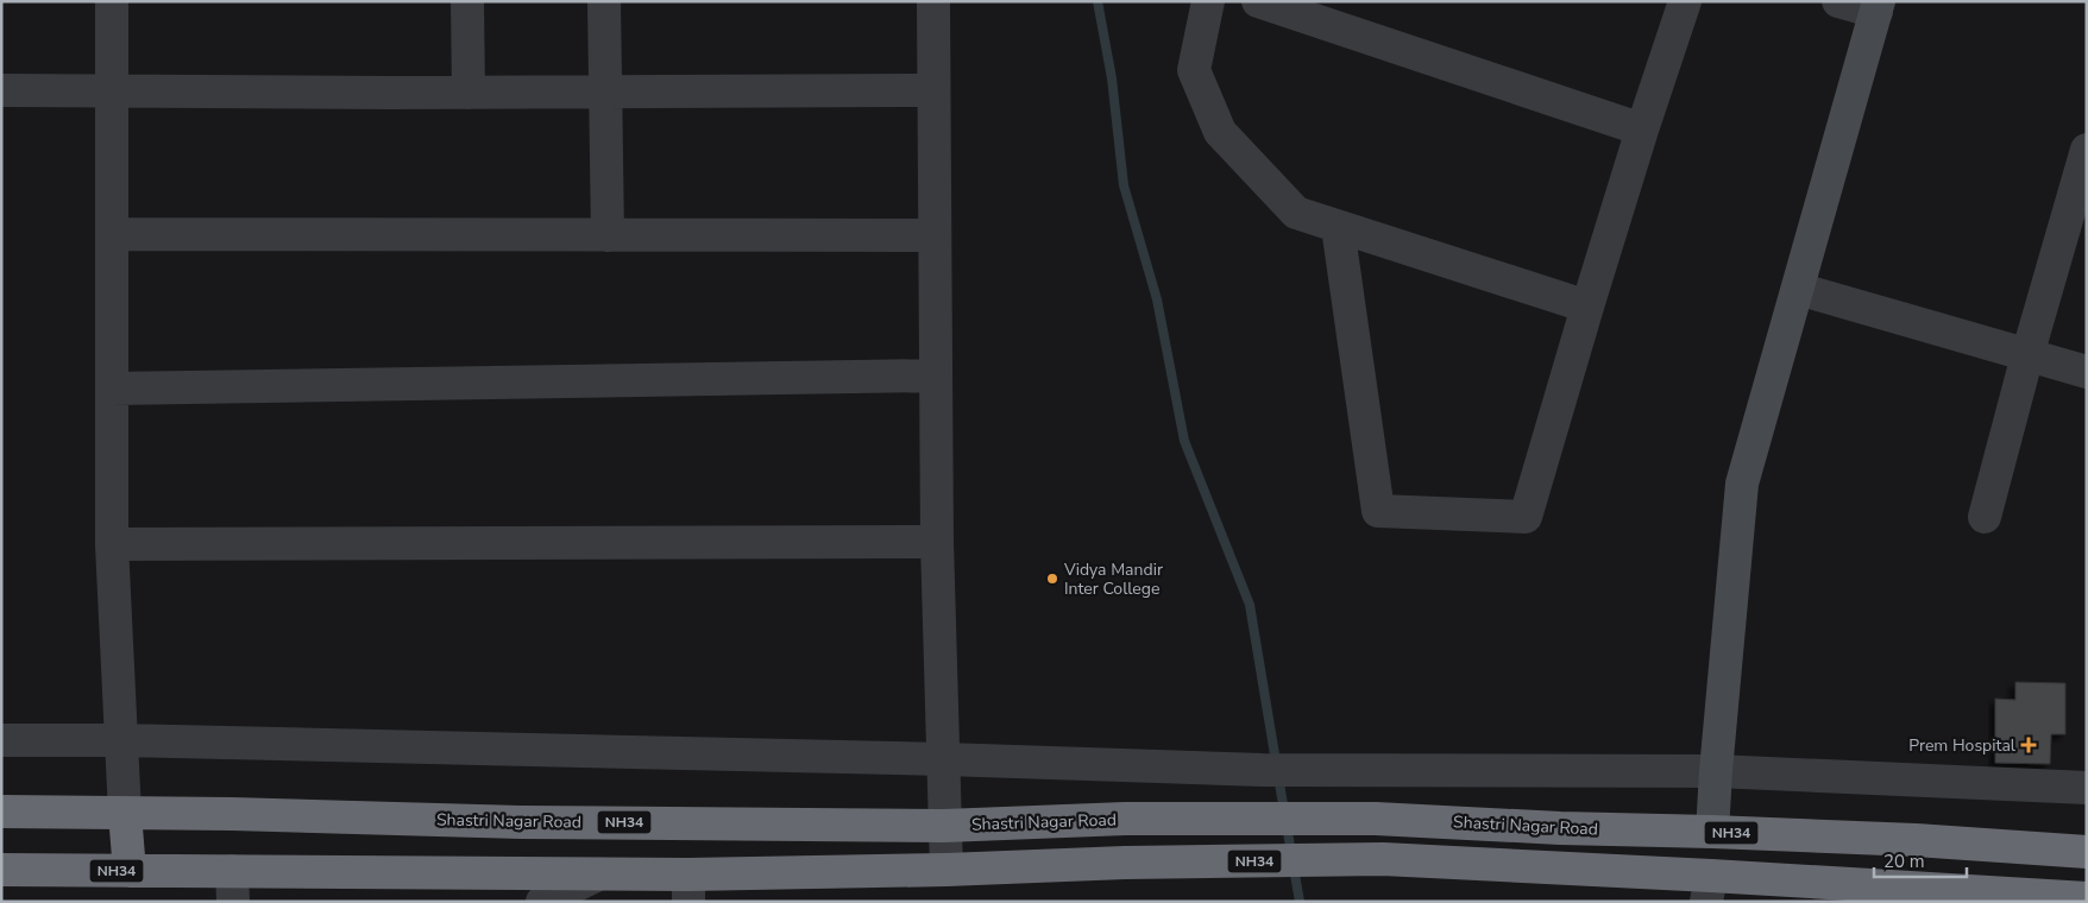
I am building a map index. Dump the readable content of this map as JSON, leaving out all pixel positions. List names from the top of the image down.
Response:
{
  "streets": {
    "highway": ["Shastri Nagar Road", "NH34"]
  },
  "places": {
    "other": ["Vidya Mandir Inter College"],
    "health": ["Prem Hospital"]
  },
  "scale_bar": "20 m"
}
